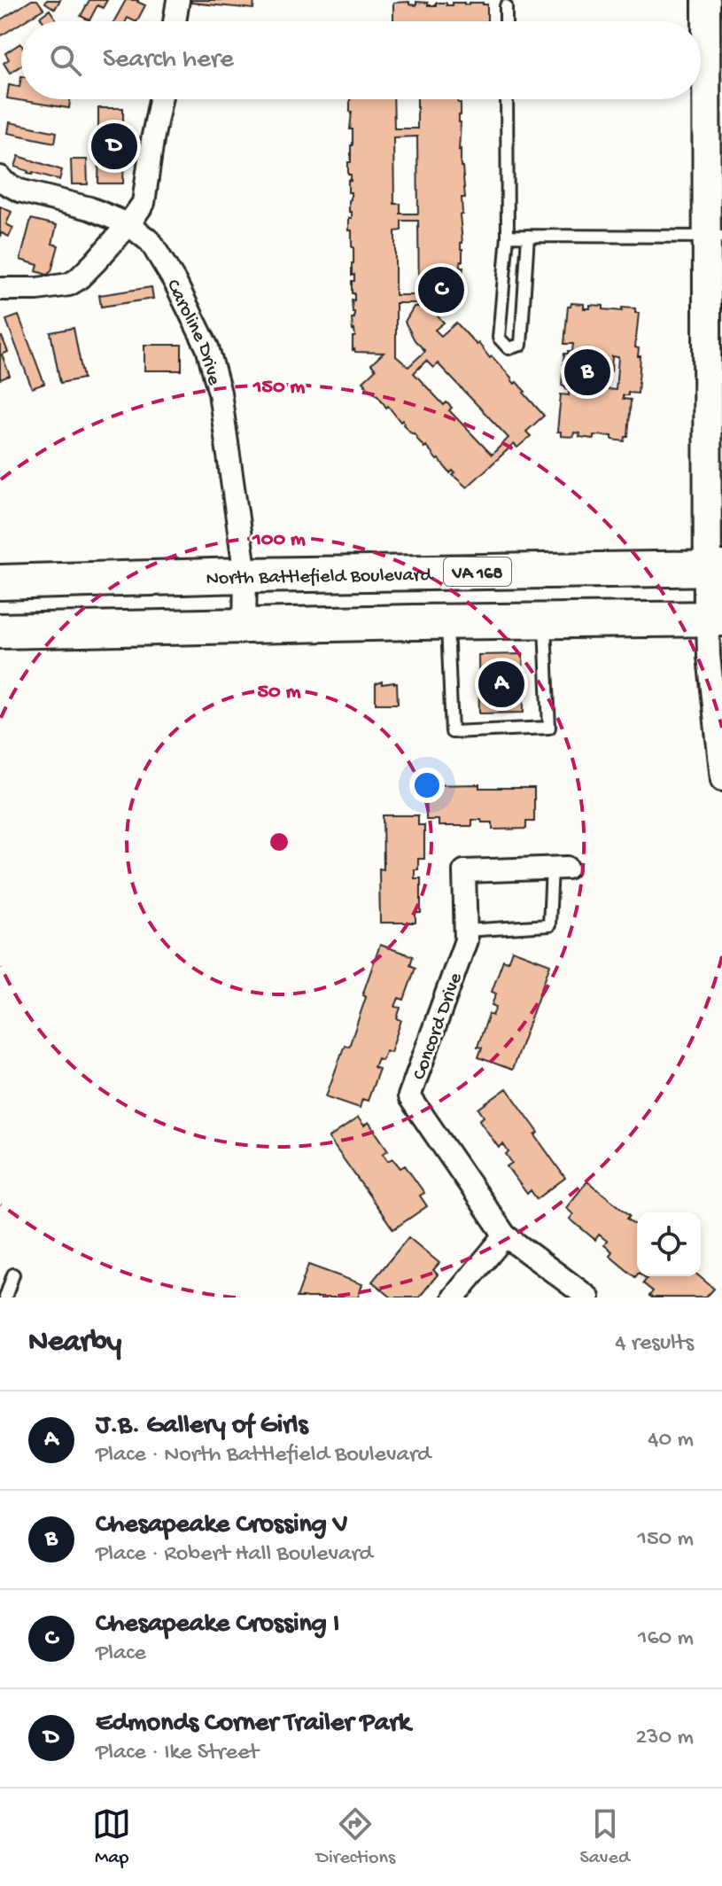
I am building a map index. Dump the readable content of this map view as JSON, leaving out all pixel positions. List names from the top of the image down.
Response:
{
  "streets": {
    "main road": ["VA 168", "North Battlefield Boulevard"],
    "street": ["Caroline Drive", "Concord Drive"]
  },
  "crossings": [
    ["Caroline Drive", "North Battlefield Boulevard"]
  ],
  "page": {
    "search": "Search here",
    "pins": [
      "D",
      "C",
      "B",
      "A"
    ],
    "heading": ["Nearby", "4 results"],
    "list": [
      {
        "mark": "A",
        "name": "J.B. Gallery of Girls",
        "note": "Place · North Battlefield Boulevard",
        "value": "40 m"
      },
      {
        "mark": "B",
        "name": "Chesapeake Crossing V",
        "note": "Place · Robert Hall Boulevard",
        "value": "150 m"
      },
      {
        "mark": "C",
        "name": "Chesapeake Crossing I",
        "note": "Place",
        "value": "160 m"
      },
      {
        "mark": "D",
        "name": "Edmonds Corner Trailer Park",
        "note": "Place · Ike Street",
        "value": "230 m"
      }
    ],
    "nav": ["Map", "Directions", "Saved"]
  },
  "rings": ["150 m", "100 m", "50 m"]
}
